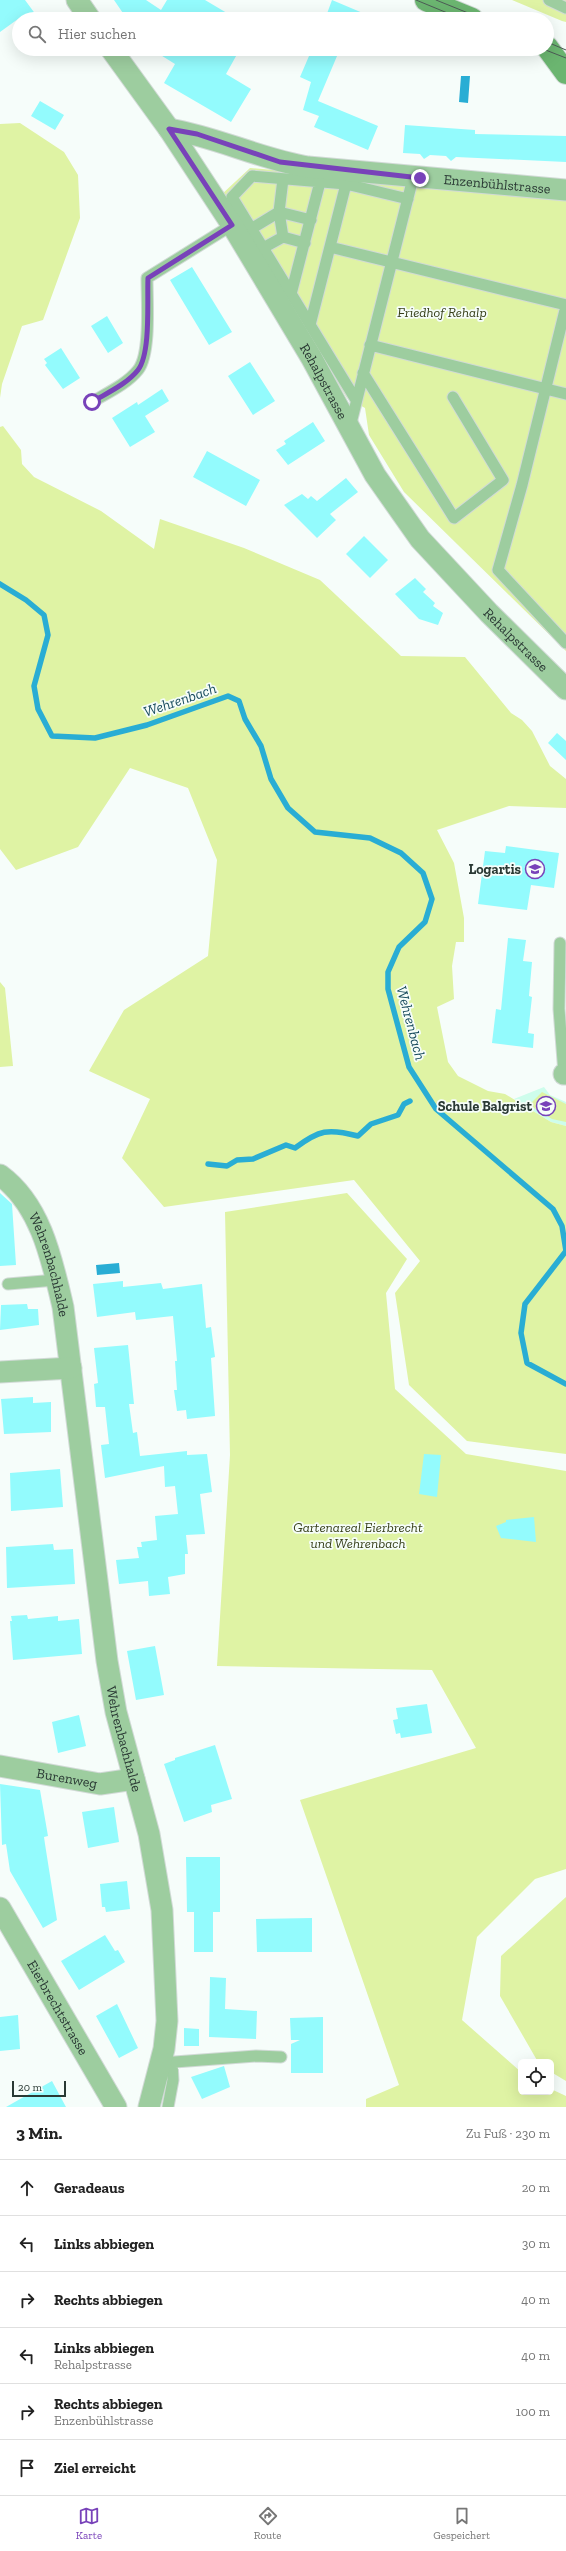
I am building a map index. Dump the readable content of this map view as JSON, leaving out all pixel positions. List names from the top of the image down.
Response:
{
  "streets": {
    "street": [
      "Enzenbühlstrasse",
      "Rehalpstrasse",
      "Wehrenbachhalde",
      "Burenweg",
      "Eierbrechtstrasse"
    ]
  },
  "crossings": [
    ["Enzenbühlstrasse", "Rehalpstrasse"],
    ["Wehrenbachhalde", "Burenweg"]
  ],
  "water": ["Wehrenbach"],
  "parks": ["Friedhof Rehalp", "Gartenareal Eierbrecht und Wehrenbach"],
  "places": {
    "school or university": ["Logartis", "Schule Balgrist"]
  },
  "scale_bar": "20 m",
  "page": {
    "search": "Hier suchen",
    "scale": "20 m",
    "heading": ["3 Min.", "Zu Fuß · 230 m"],
    "list": [
      ["Geradeaus", "20 m"],
      ["Links abbiegen", "30 m"],
      ["Rechts abbiegen", "40 m"],
      ["Links abbiegen", "Rehalpstrasse", "40 m"],
      ["Rechts abbiegen", "Enzenbühlstrasse", "100 m"],
      "Ziel erreicht"
    ],
    "nav": ["Karte", "Route", "Gespeichert"]
  }
}
